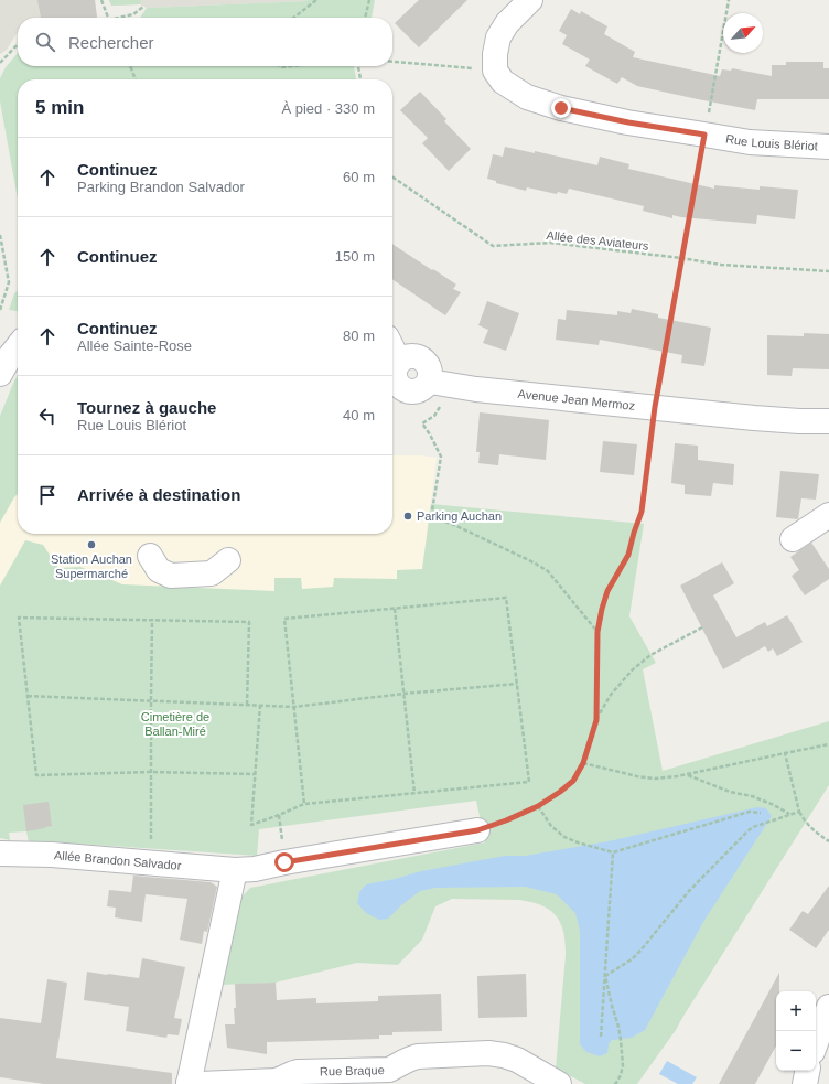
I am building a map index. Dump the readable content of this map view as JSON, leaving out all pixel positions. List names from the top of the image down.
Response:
{
  "streets": {
    "street": [
      "Rue Louis Blériot",
      "Avenue Jean Mermoz",
      "Allée Brandon Salvador",
      "Rue Braque"
    ],
    "path": ["Allée des Aviateurs"]
  },
  "parks": ["Cimetière de Ballan-Miré"],
  "places": ["Parking Auchan", "Station Auchan Supermarché"],
  "north": "top right",
  "page": {
    "search": "Rechercher",
    "heading": ["5 min", "À pied · 330 m"],
    "list": [
      ["Continuez", "Parking Brandon Salvador", "60 m"],
      ["Continuez", "150 m"],
      ["Continuez", "Allée Sainte-Rose", "80 m"],
      ["Tournez à gauche", "Rue Louis Blériot", "40 m"],
      "Arrivée à destination"
    ],
    "map_buttons": ["+", "−"]
  }
}
